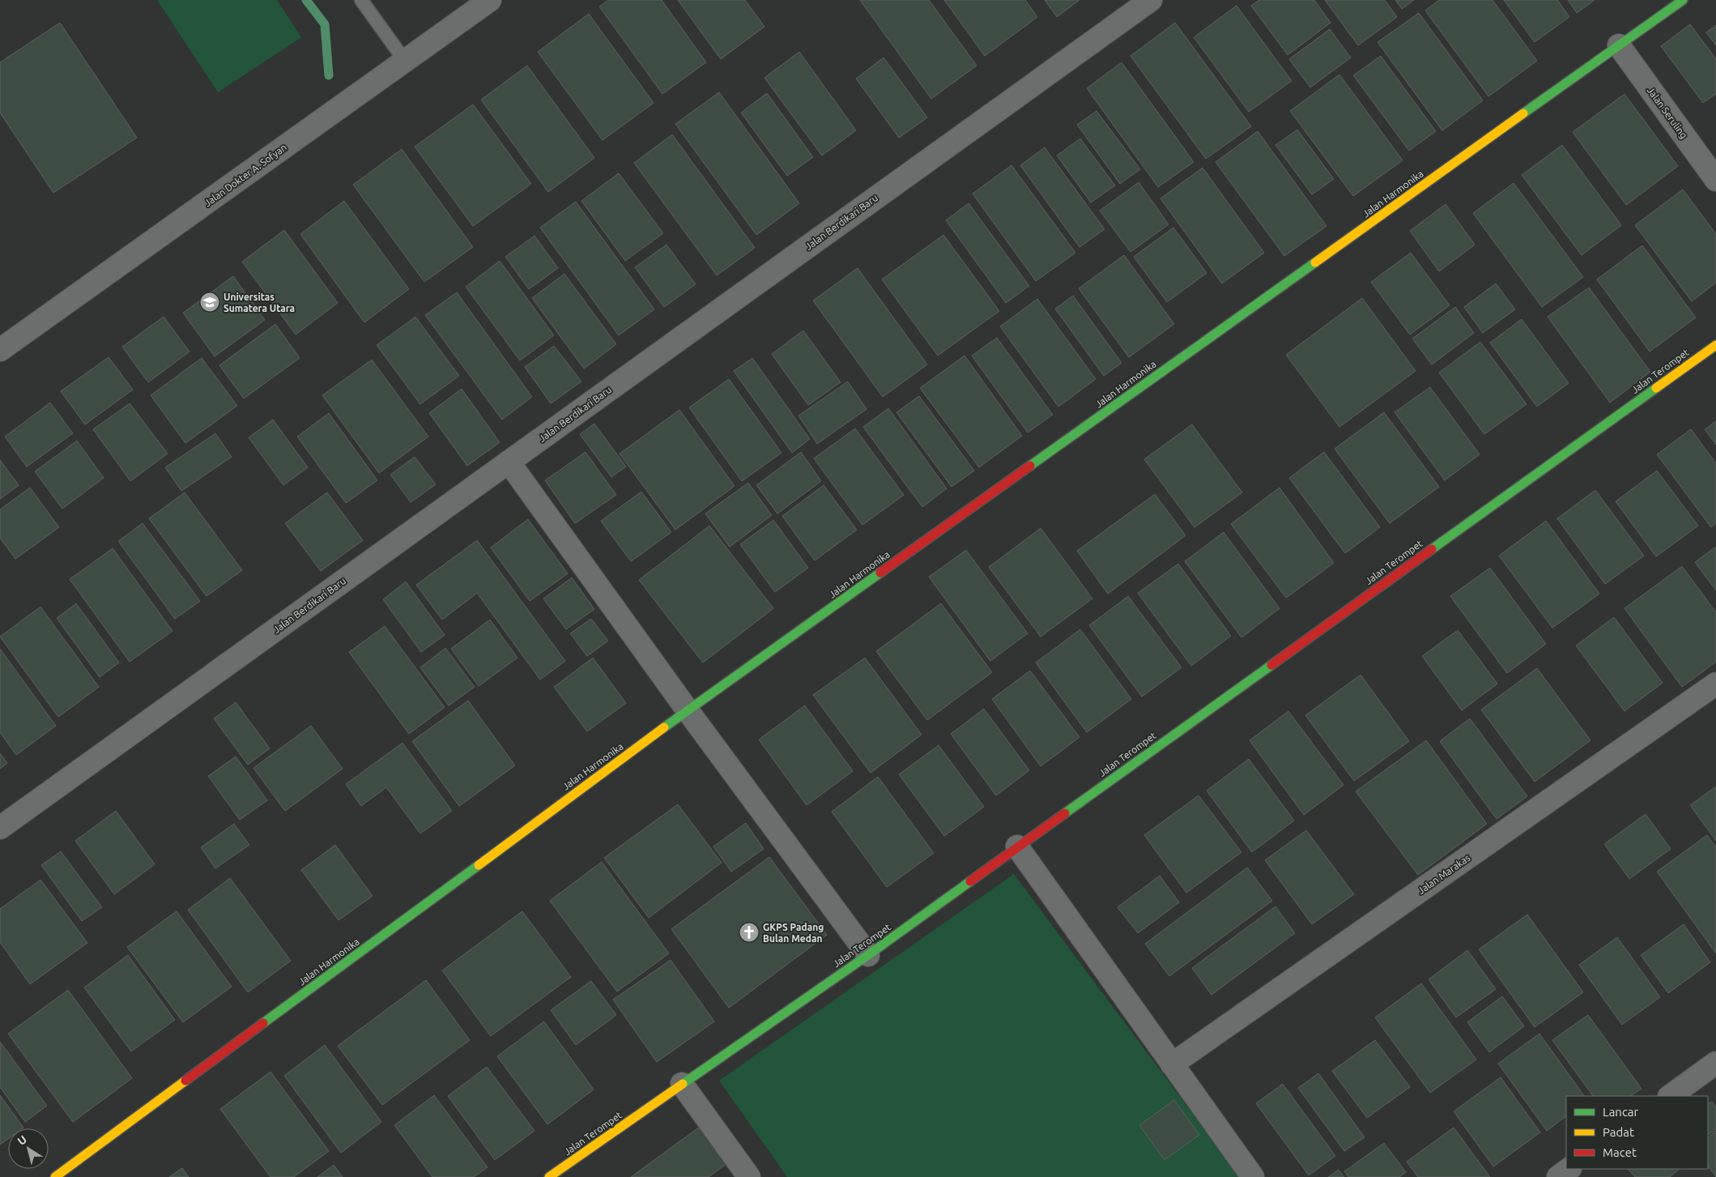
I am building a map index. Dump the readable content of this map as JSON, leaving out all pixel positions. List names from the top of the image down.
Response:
{
  "streets": {
    "street": [
      "Jalan Seruling",
      "Jalan Dokter A. Sofyan",
      "Jalan Harmonika",
      "Jalan Berdikari Baru",
      "Jalan Terompet",
      "Jalan Marakas"
    ]
  },
  "crossings": [
    ["Jalan Seruling", "Jalan Harmonika"]
  ],
  "places": {
    "school or university": ["Universitas Sumatera Utara"],
    "church": ["GKPS Padang Bulan Medan"]
  },
  "legend": ["Lancar", "Padat", "Macet"],
  "north": "top left"
}
